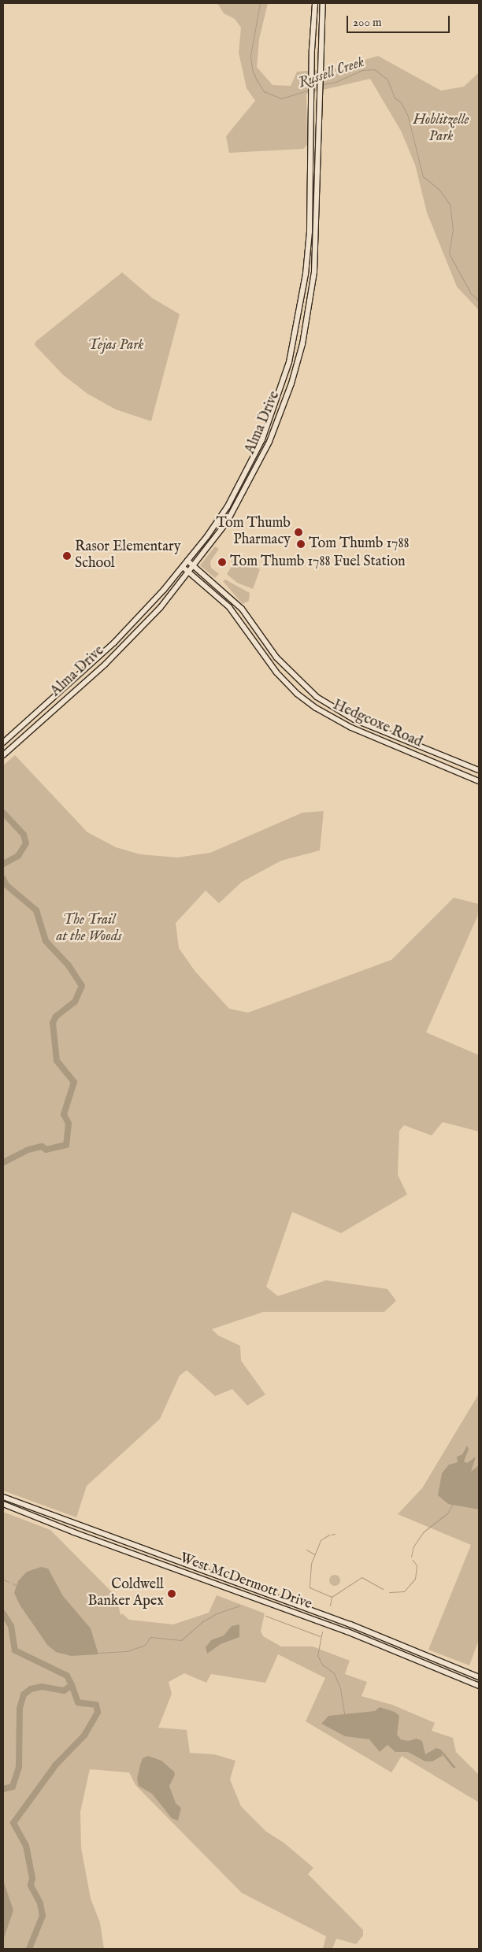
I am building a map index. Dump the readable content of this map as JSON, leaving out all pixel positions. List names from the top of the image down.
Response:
{
  "streets": {
    "main road": ["Alma Drive", "Hedgcoxe Road", "West McDermott Drive"]
  },
  "crossings": [
    ["Alma Drive", "Hedgcoxe Road"]
  ],
  "water": ["Russell Creek"],
  "parks": ["Hoblitzelle Park", "Tejas Park", "The Trail at the Woods"],
  "places": [
    "Tom Thumb Pharmacy",
    "Tom Thumb 1788",
    "Rasor Elementary School",
    "Tom Thumb 1788 Fuel Station",
    "Coldwell Banker Apex"
  ],
  "scale_bar": "200 m"
}
